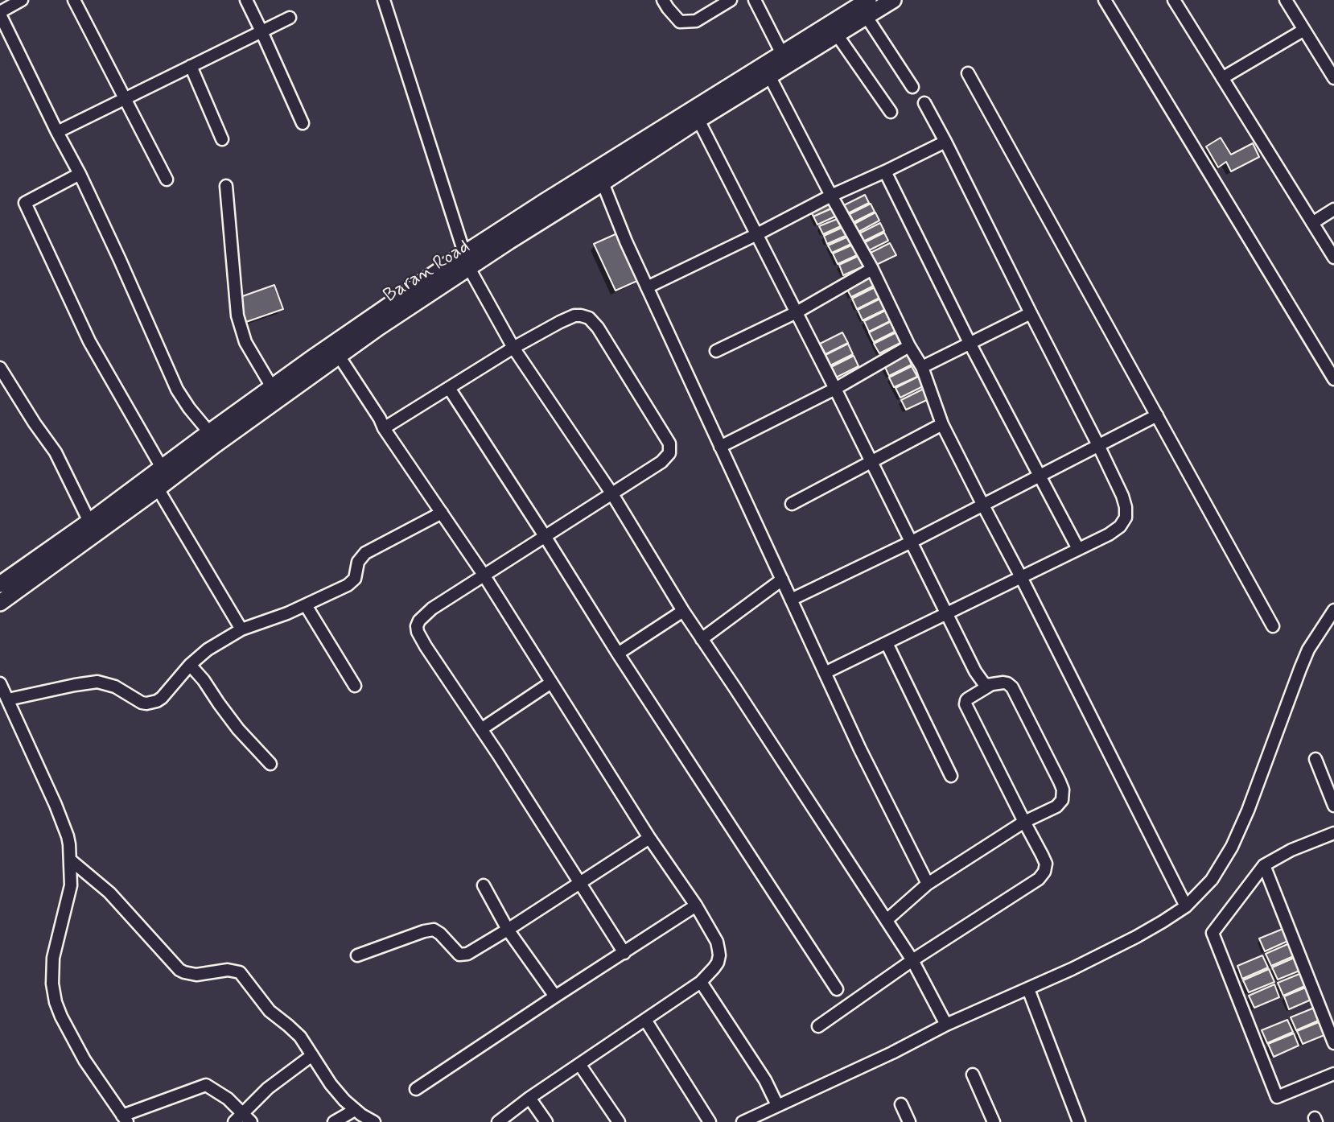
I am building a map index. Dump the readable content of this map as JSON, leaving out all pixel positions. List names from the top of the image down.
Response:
{
  "streets": {
    "main road": ["Baran Road"]
  }
}
